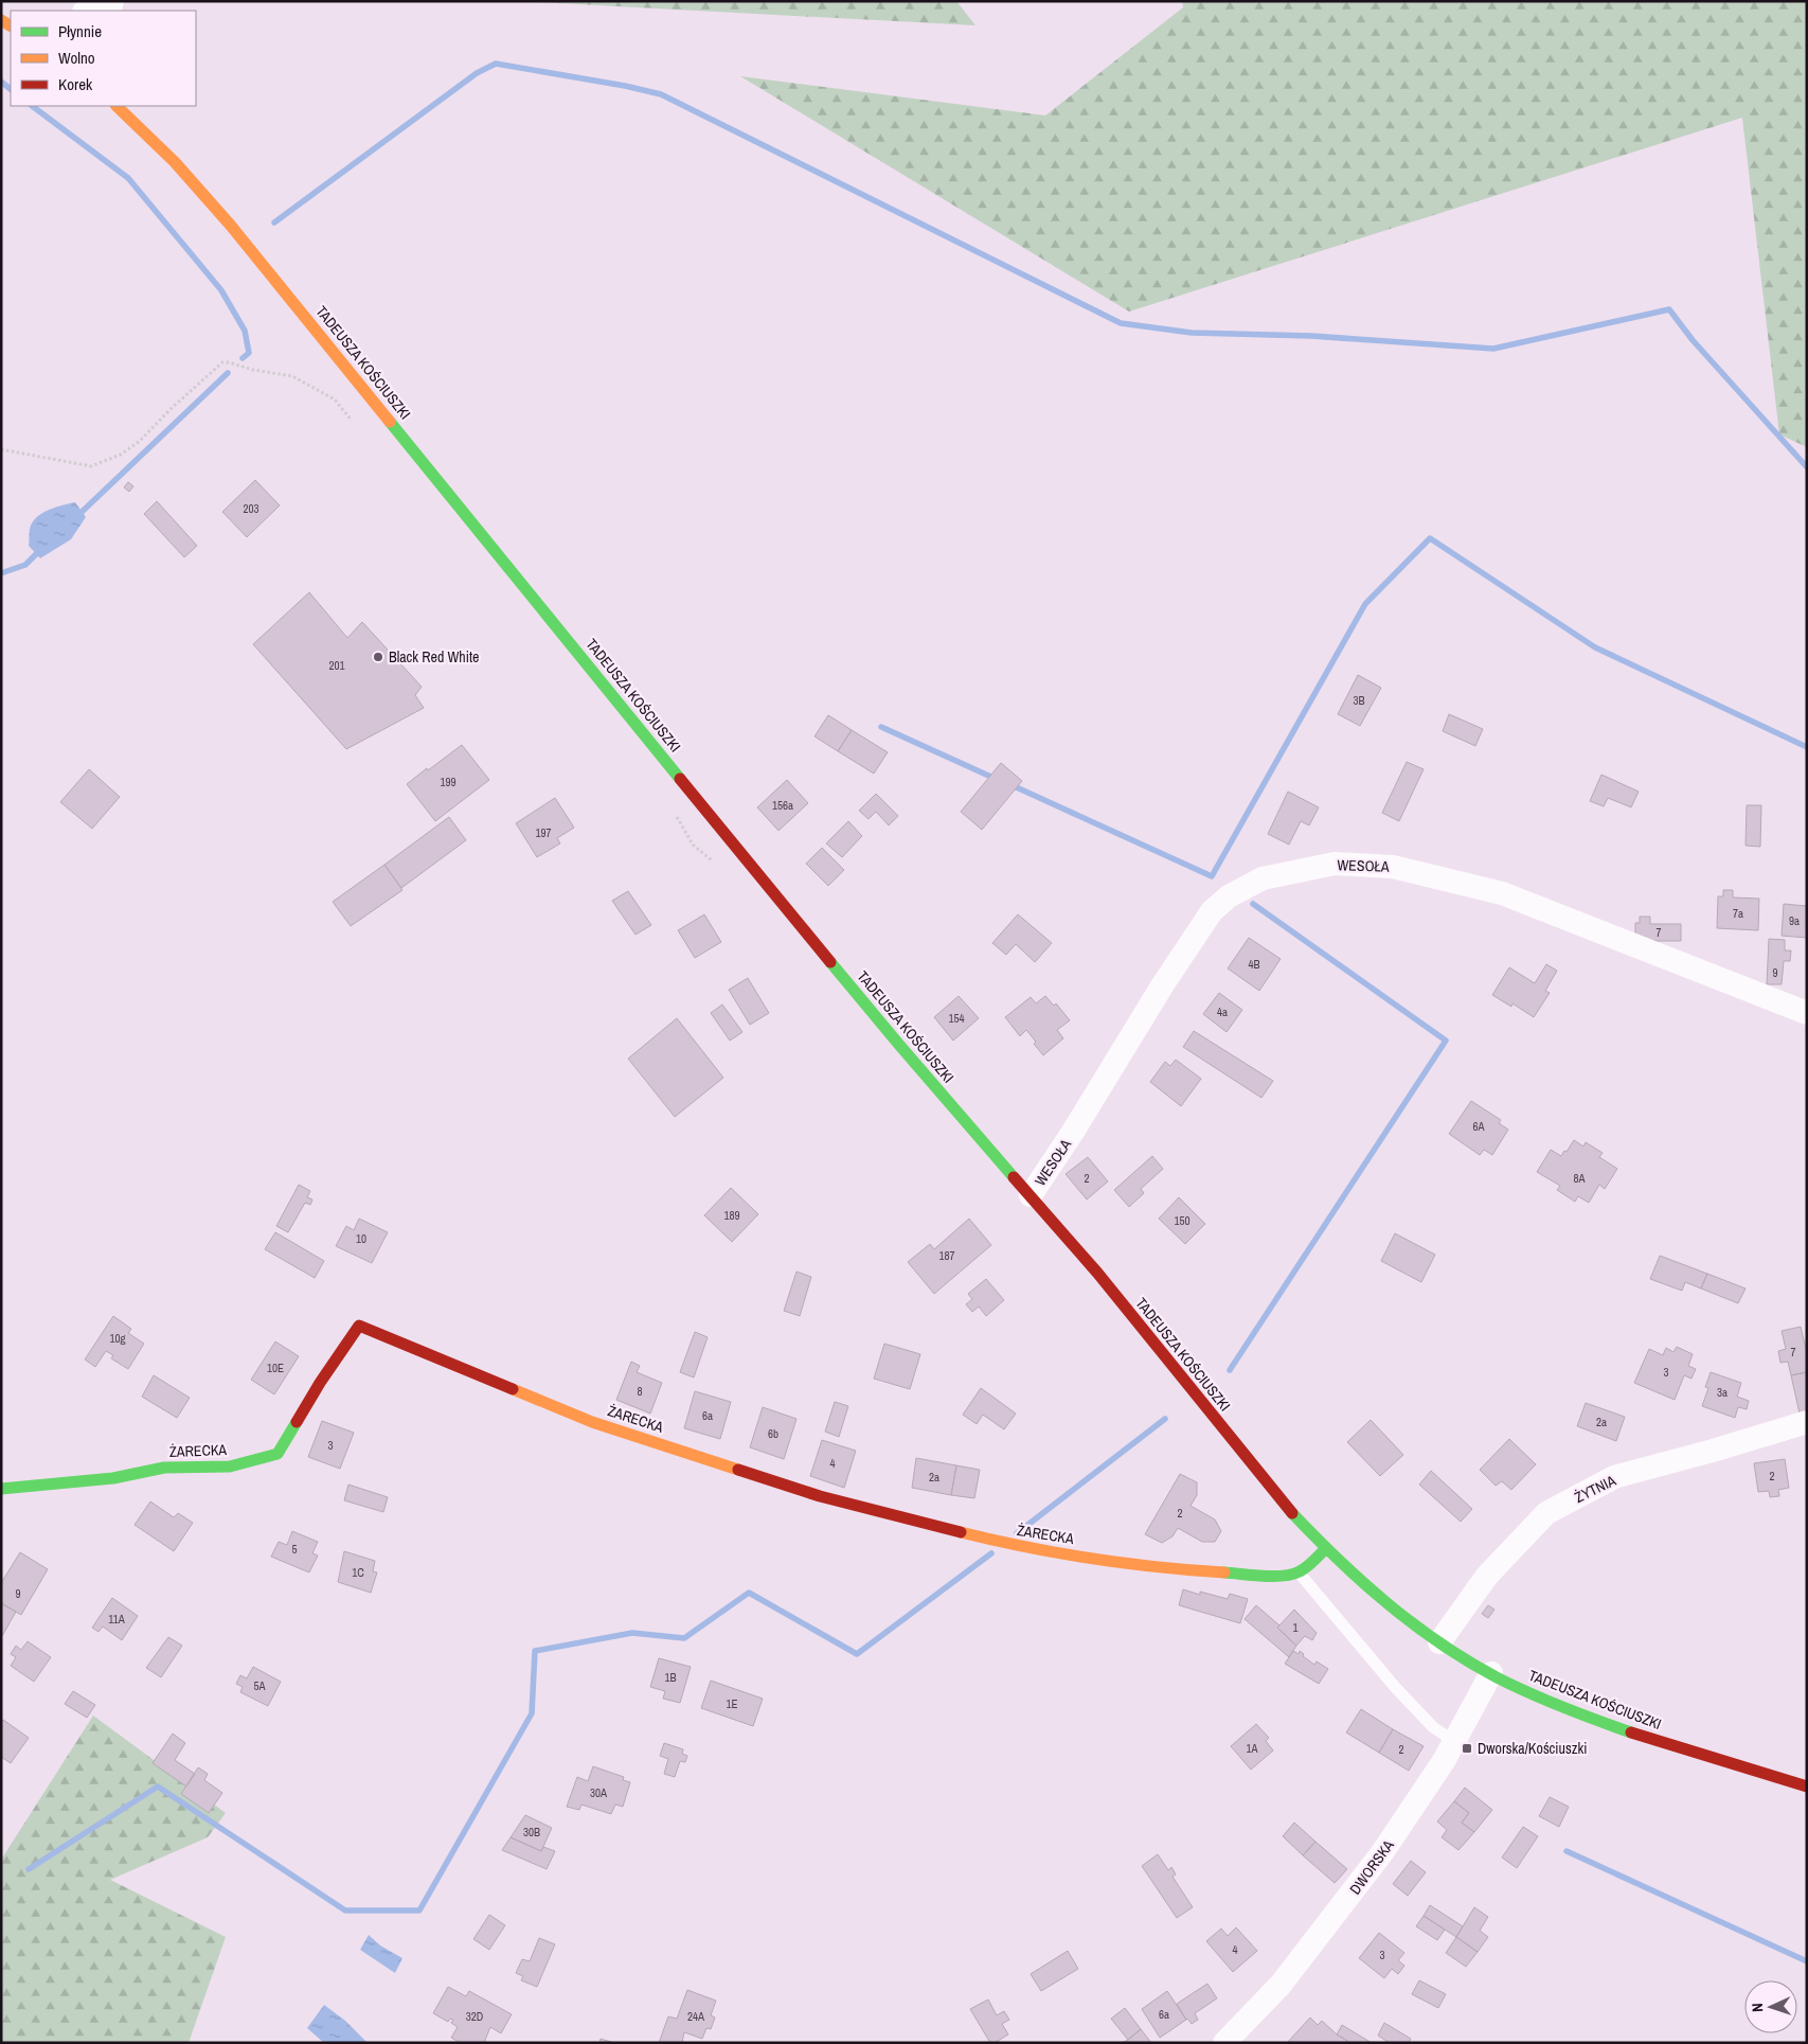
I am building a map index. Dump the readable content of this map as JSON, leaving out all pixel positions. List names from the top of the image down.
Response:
{
  "streets": {
    "main road": ["TADEUSZA KOŚCIUSZKI", "ŻARECKA"],
    "street": ["WESOŁA", "ŻYTNIA", "DWORSKA"]
  },
  "crossings": [
    ["TADEUSZA KOŚCIUSZKI", "WESOŁA"],
    ["TADEUSZA KOŚCIUSZKI", "ŻYTNIA"],
    ["TADEUSZA KOŚCIUSZKI", "DWORSKA"]
  ],
  "places": {
    "other": ["Black Red White"],
    "transit": ["Dworska/Kościuszki"]
  },
  "house_numbers": [
    "203",
    "201",
    "3B",
    "199",
    "156a",
    "197",
    "7a",
    "9a",
    "7",
    "4B",
    "9",
    "4a",
    "154",
    "6A",
    "2",
    "8A",
    "189",
    "150",
    "10",
    "187",
    "10g",
    "7",
    "10E",
    "3",
    "8",
    "3a",
    "6a",
    "2a",
    "6b",
    "3",
    "4",
    "2",
    "2a",
    "2",
    "5",
    "1C",
    "9",
    "11A",
    "1",
    "1B",
    "5A",
    "1E",
    "1A",
    "2",
    "30A",
    "30B",
    "4",
    "3",
    "6a",
    "32D",
    "24A"
  ],
  "legend": ["Płynnie", "Wolno", "Korek"],
  "north": "left"
}
